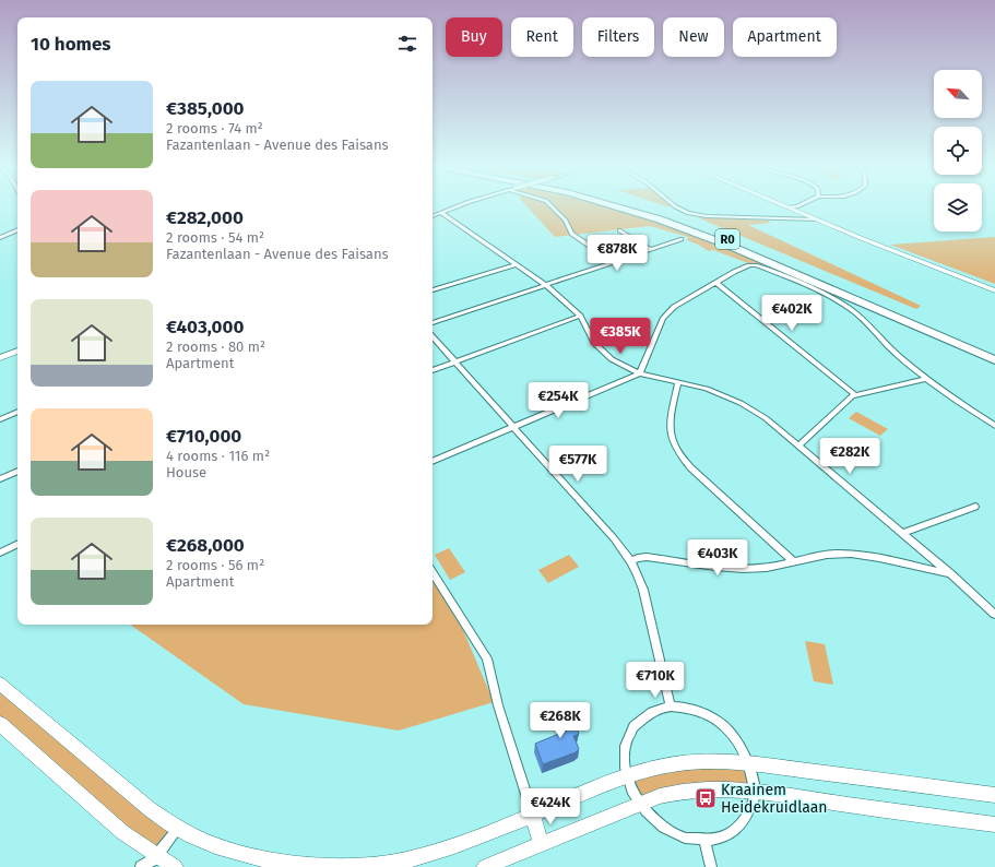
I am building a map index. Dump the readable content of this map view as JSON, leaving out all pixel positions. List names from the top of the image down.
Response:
{
  "streets": {
    "highway": ["R0"]
  },
  "places": {
    "bus stop": ["Kraainem Heidekruidlaan"]
  },
  "north": "top left",
  "page": {
    "chip": [
      "Buy",
      "Rent",
      "Filters",
      "New",
      "Apartment"
    ],
    "heading": "10 homes",
    "list": [
      {
        "name": "€385,000",
        "note": "2 rooms · 74 m² · Fazantenlaan - Avenue des Faisans"
      },
      {
        "name": "€282,000",
        "note": "2 rooms · 54 m² · Fazantenlaan - Avenue des Faisans"
      },
      {
        "name": "€403,000",
        "note": "2 rooms · 80 m² · Apartment"
      },
      {
        "name": "€710,000",
        "note": "4 rooms · 116 m² · House"
      },
      {
        "name": "€268,000",
        "note": "2 rooms · 56 m² · Apartment"
      }
    ],
    "price": [
      "€878K",
      "€402K",
      "€385K",
      "€254K",
      "€282K",
      "€577K",
      "€403K",
      "€710K",
      "€268K",
      "€424K"
    ]
  }
}
